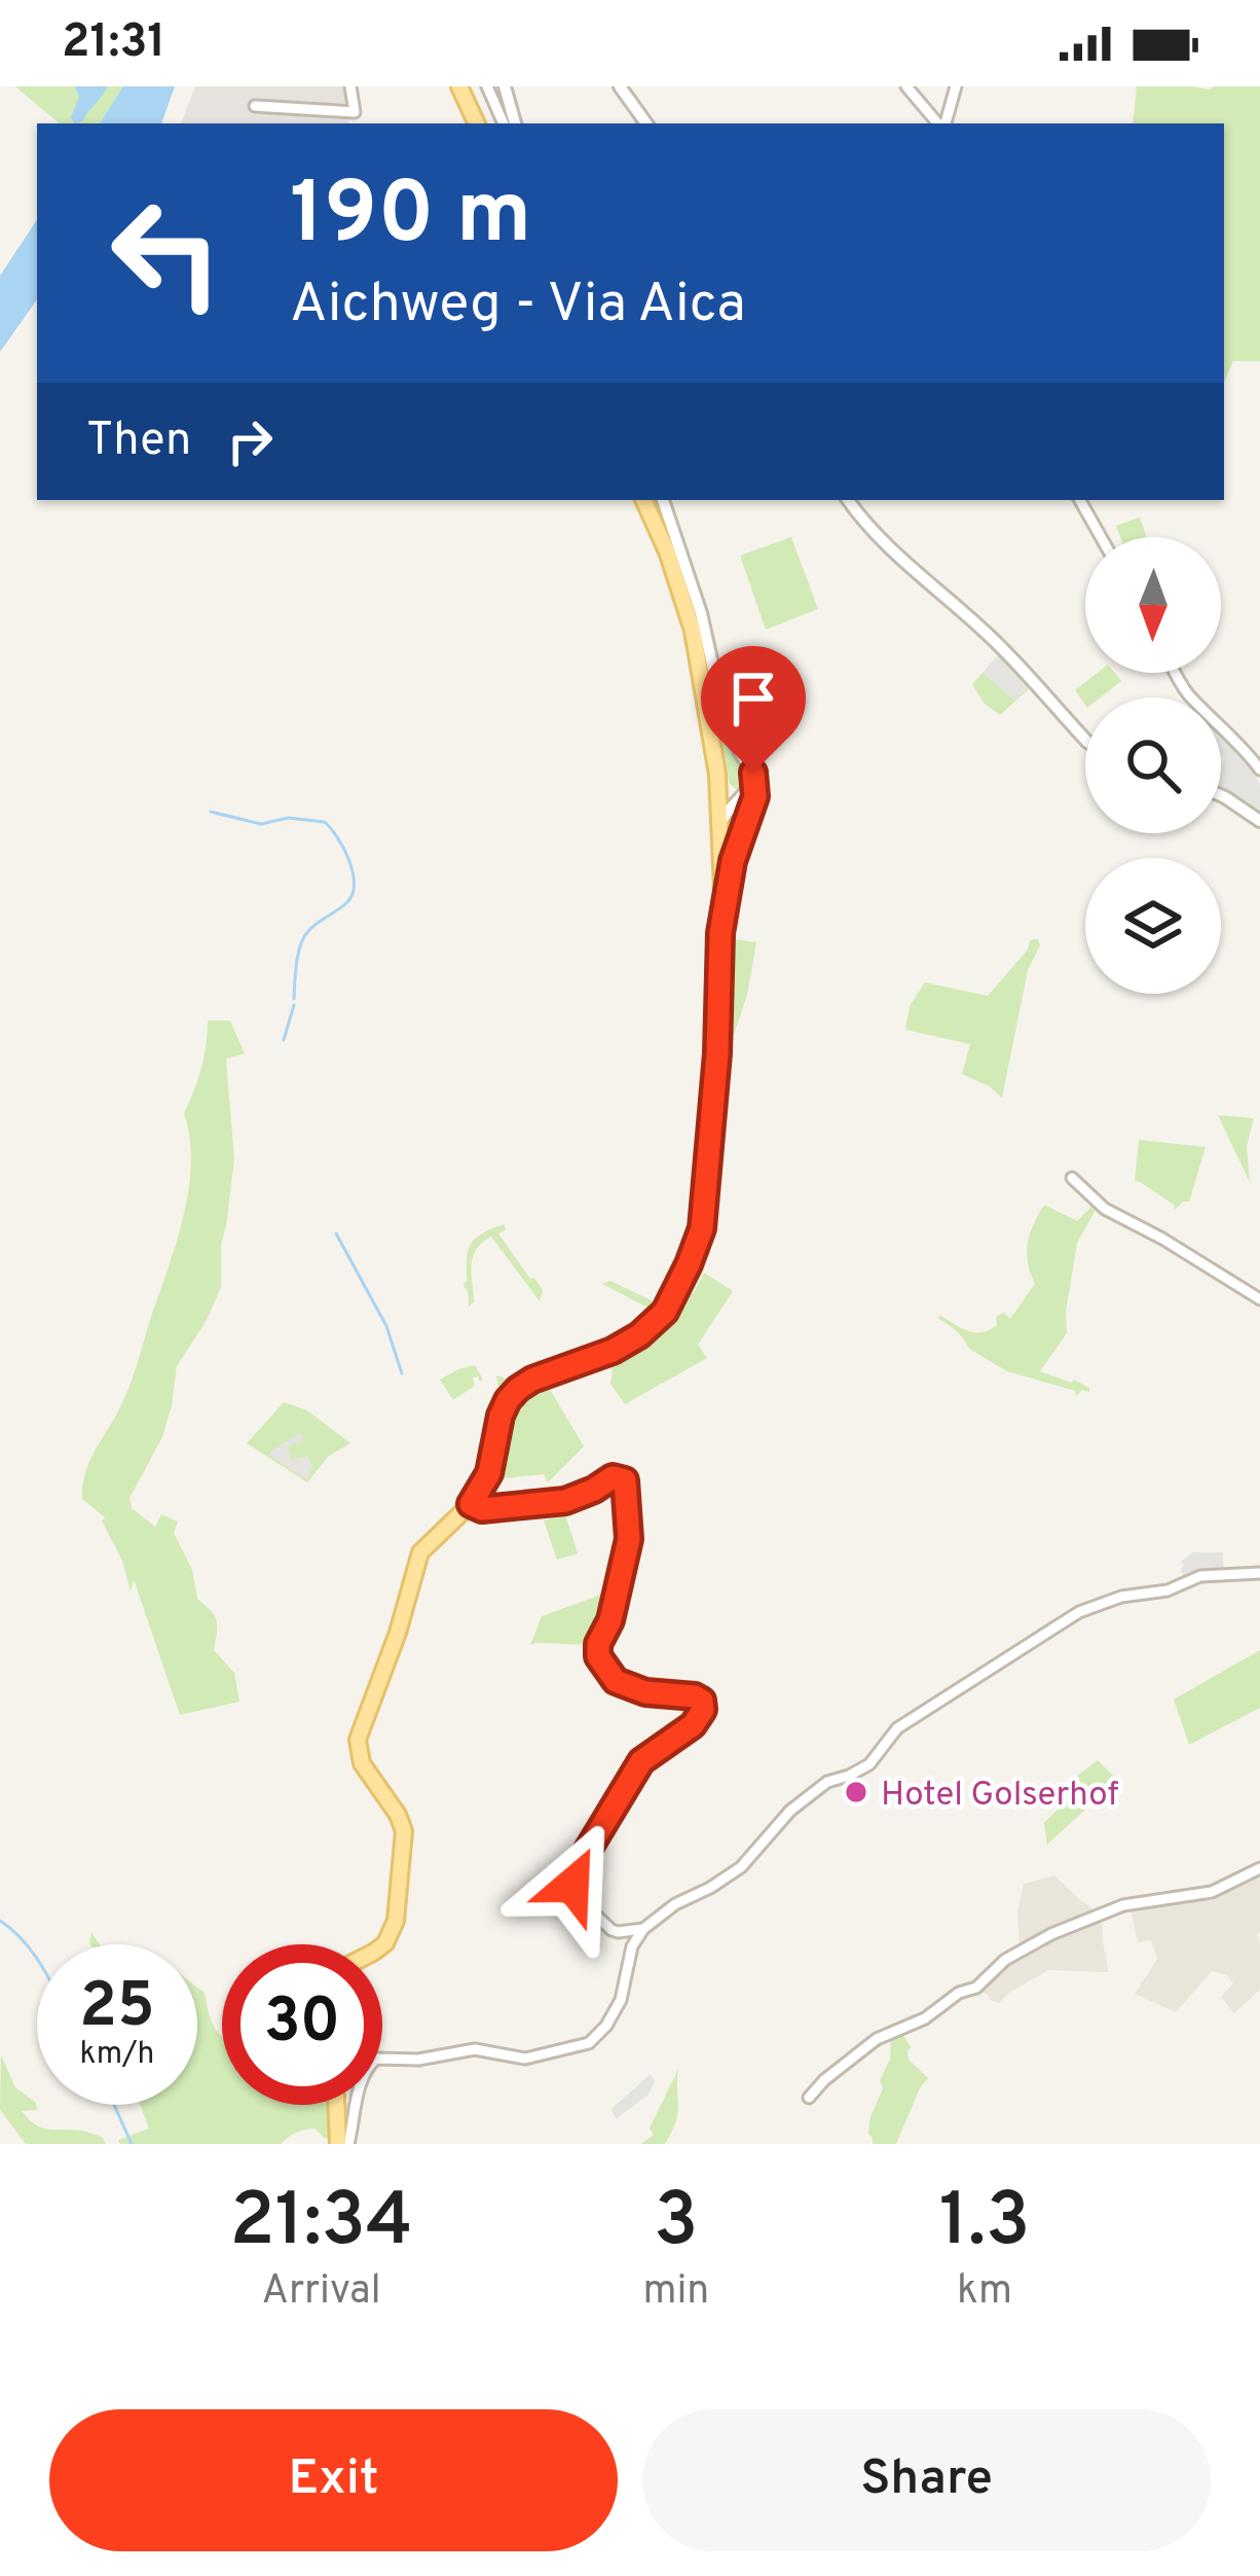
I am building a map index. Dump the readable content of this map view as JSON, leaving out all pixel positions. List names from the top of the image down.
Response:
{
  "places": ["Hotel Golserhof"],
  "north": "bottom",
  "page": {
    "status": "21:31",
    "turn": ["190 m", "Aichweg - Via Aica"],
    "then": "Then",
    "speed": "25 km/h",
    "limit": "30",
    "eta": [
      "21:34",
      "Arrival",
      "3",
      "min",
      "1.3",
      "km"
    ],
    "buttons": ["Exit", "Share"]
  }
}
